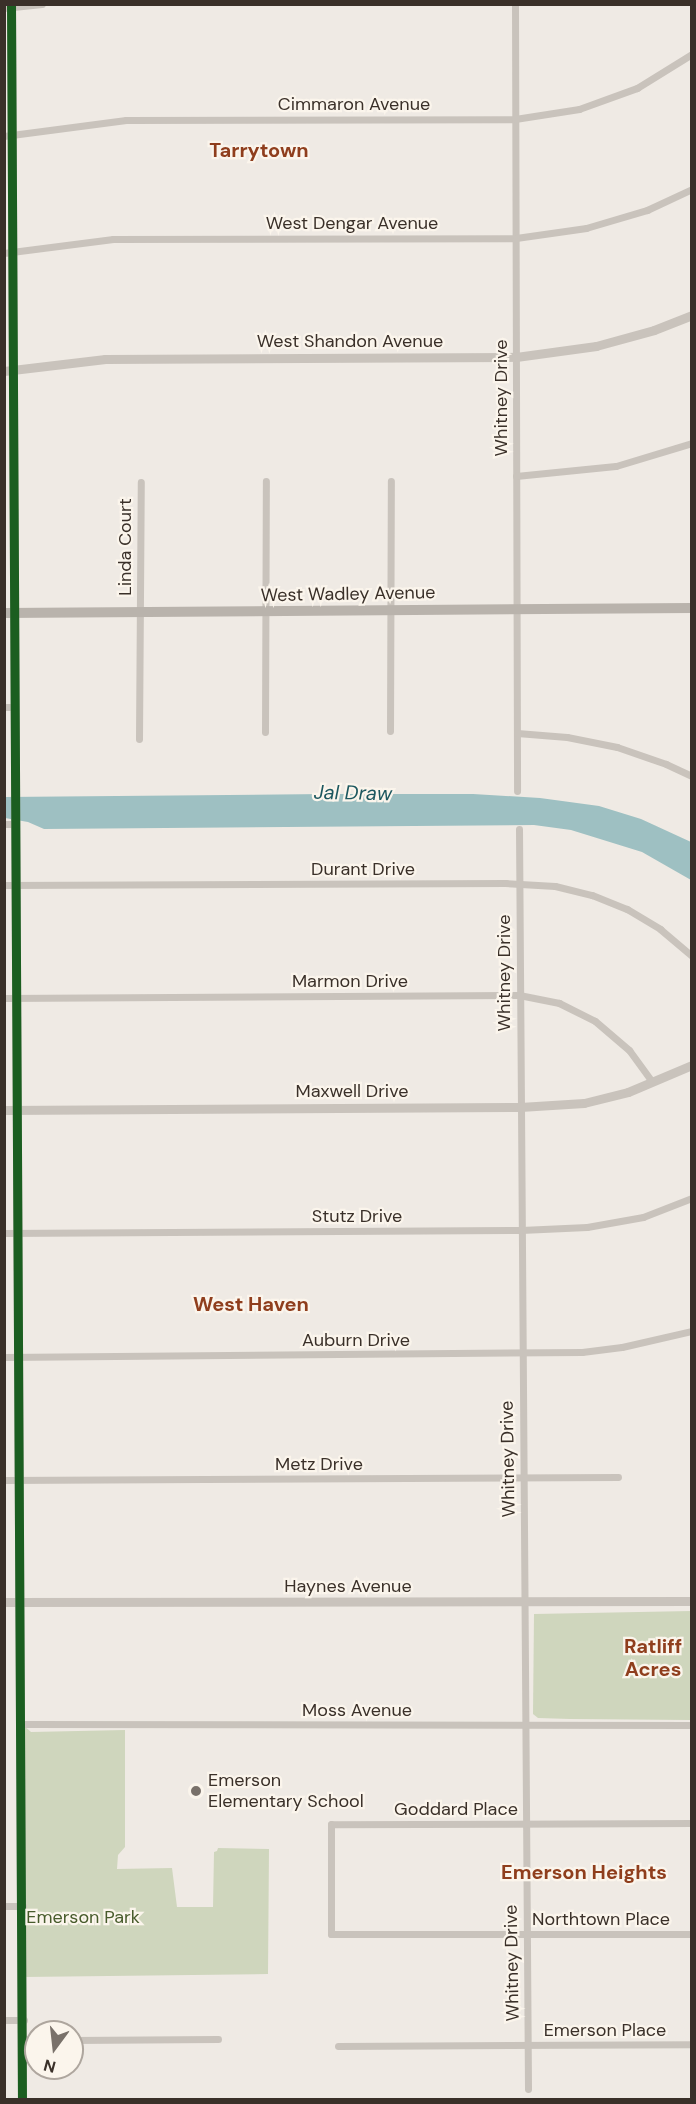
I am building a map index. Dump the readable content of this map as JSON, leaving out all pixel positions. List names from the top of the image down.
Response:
{
  "streets": {
    "main road": ["West Wadley Avenue"],
    "street": [
      "Cimmaron Avenue",
      "West Dengar Avenue",
      "West Shandon Avenue",
      "Whitney Drive",
      "Linda Court",
      "Durant Drive",
      "Marmon Drive",
      "Maxwell Drive",
      "Stutz Drive",
      "Auburn Drive",
      "Metz Drive",
      "Haynes Avenue",
      "Moss Avenue",
      "Goddard Place",
      "Northtown Place",
      "Emerson Place"
    ]
  },
  "crossings": [
    ["Cimmaron Avenue", "Whitney Drive"],
    ["West Dengar Avenue", "Whitney Drive"],
    ["West Shandon Avenue", "Whitney Drive"],
    ["Whitney Drive", "West Wadley Avenue"],
    ["Whitney Drive", "Durant Drive"],
    ["Whitney Drive", "Marmon Drive"],
    ["Whitney Drive", "Maxwell Drive"],
    ["Whitney Drive", "Stutz Drive"],
    ["Whitney Drive", "Auburn Drive"],
    ["Whitney Drive", "Metz Drive"],
    ["Whitney Drive", "Haynes Avenue"],
    ["Whitney Drive", "Moss Avenue"],
    ["Whitney Drive", "Goddard Place"],
    ["Whitney Drive", "Northtown Place"],
    ["Whitney Drive", "Emerson Place"],
    ["Linda Court", "West Wadley Avenue"],
    ["Marmon Drive", "Maxwell Drive"],
    ["Goddard Place", "Northtown Place"]
  ],
  "districts": [
    "Tarrytown",
    "West Haven",
    "Ratliff Acres",
    "Emerson Heights"
  ],
  "water": ["Jal Draw"],
  "parks": ["Emerson Park"],
  "places": ["Emerson Elementary School"],
  "north": "bottom"
}
